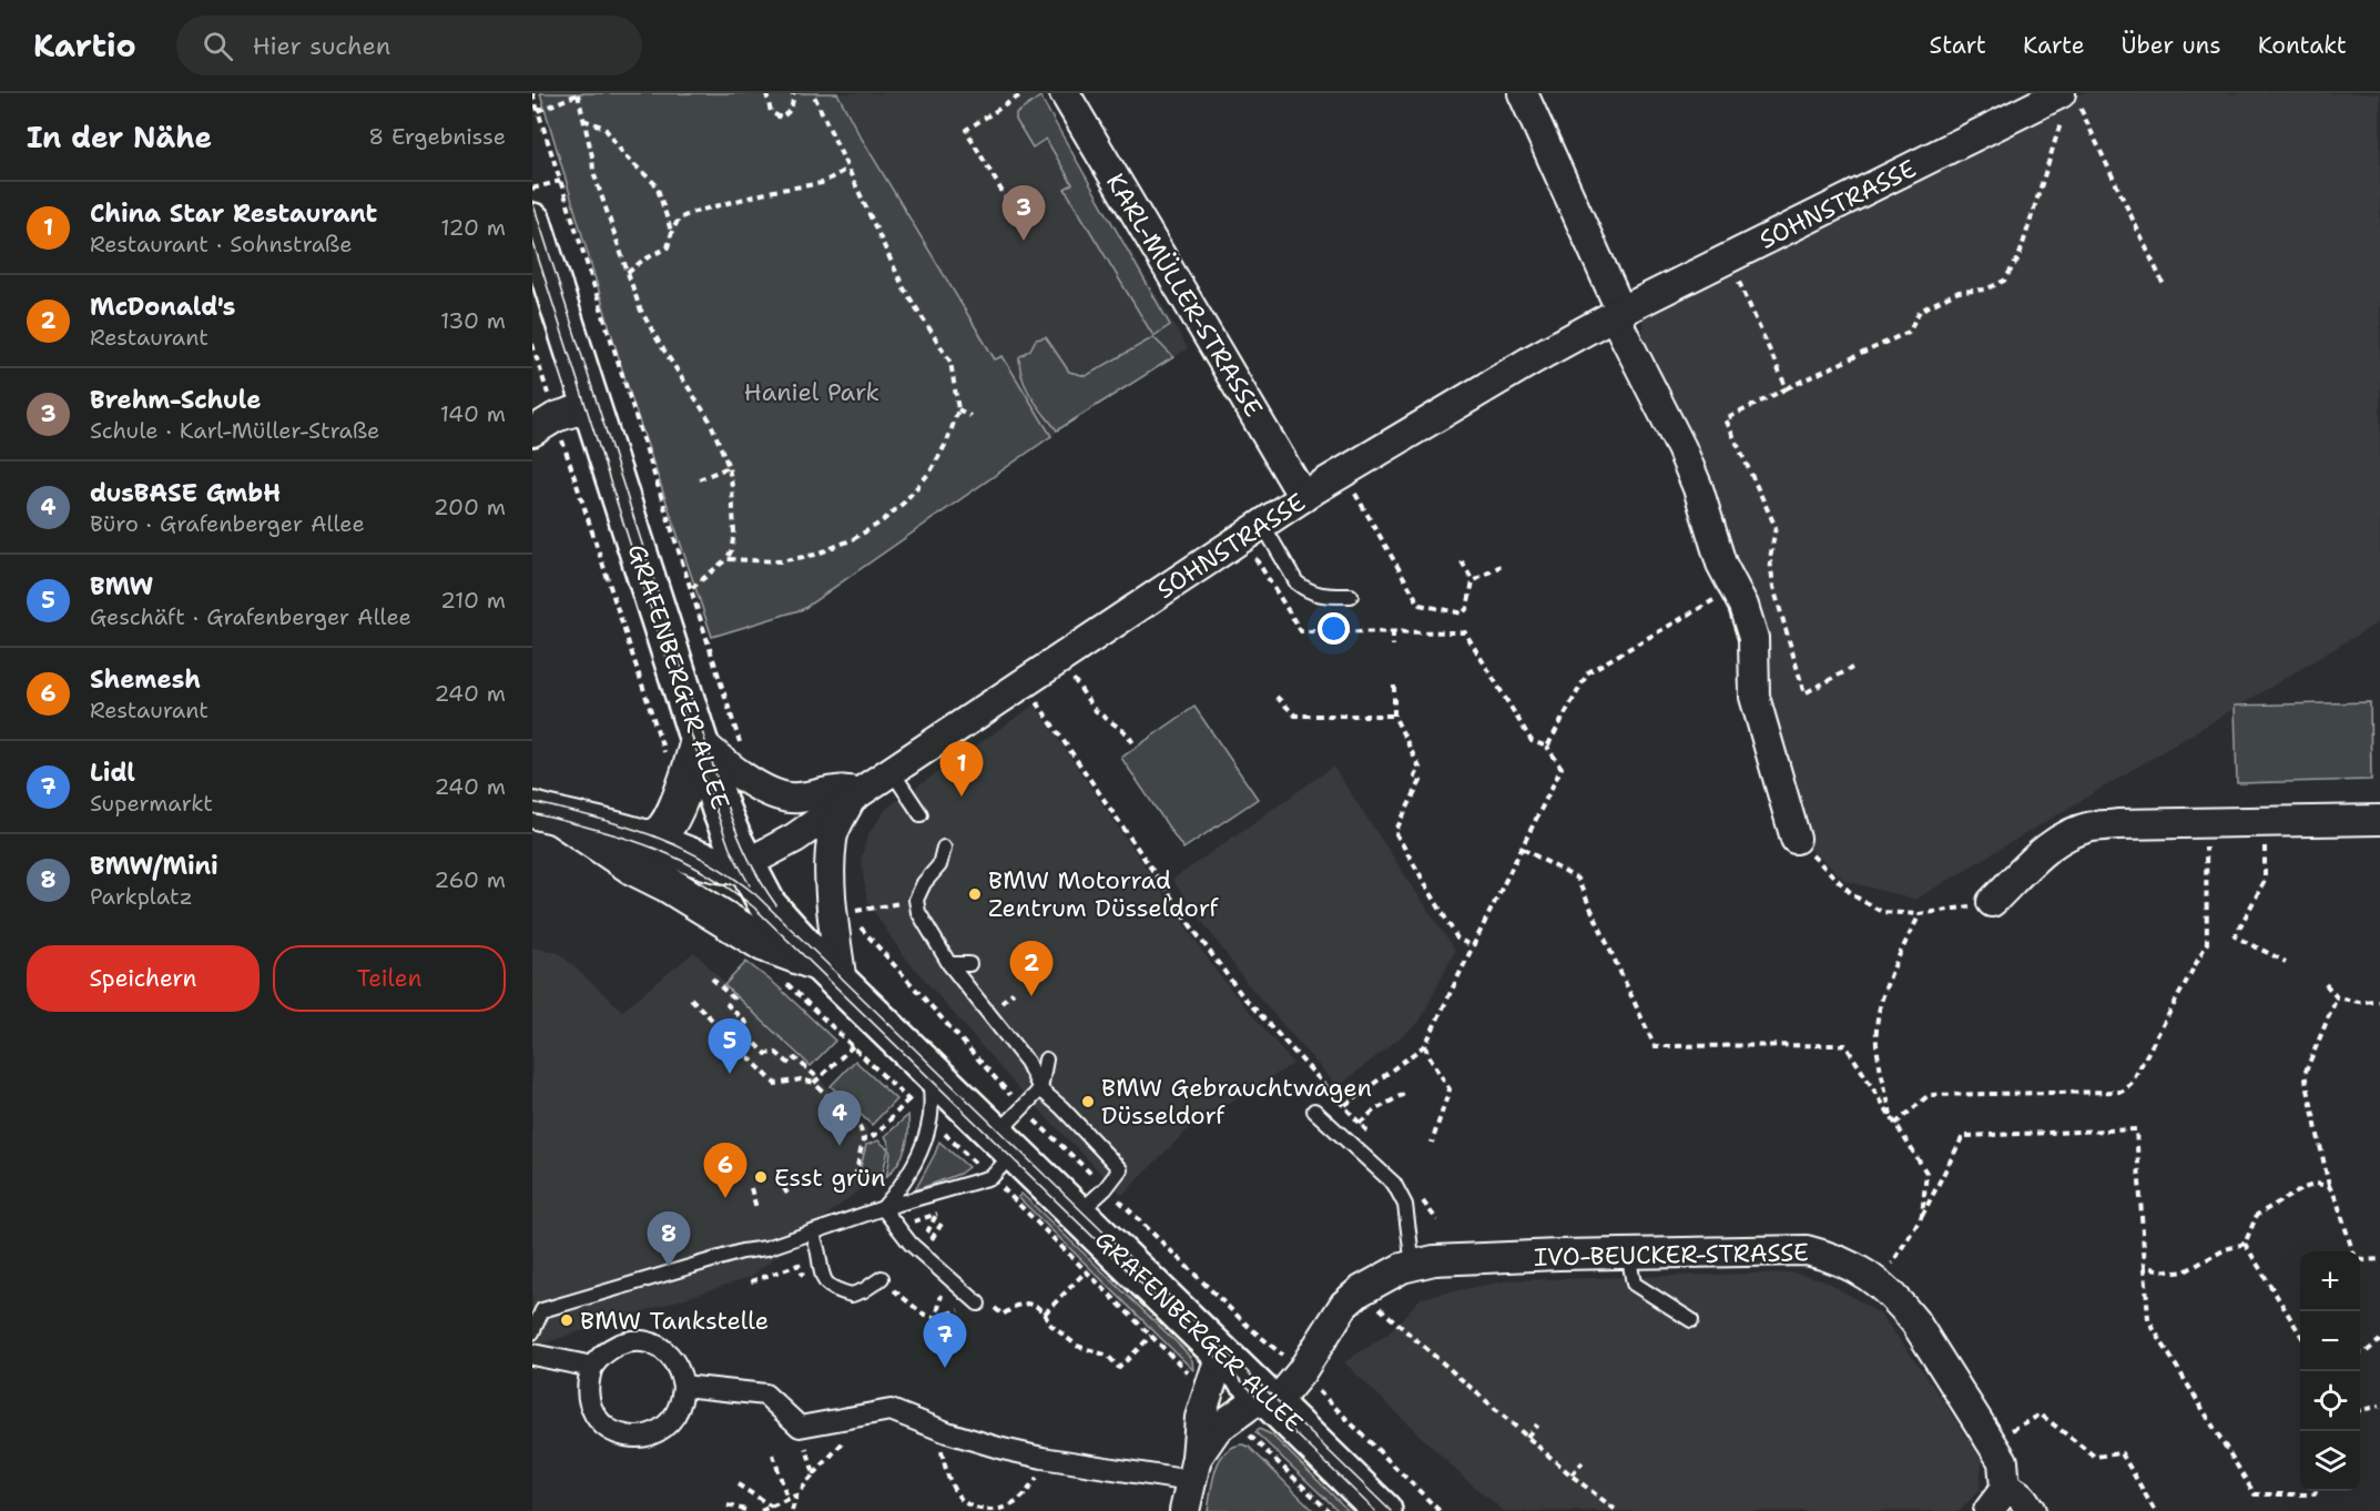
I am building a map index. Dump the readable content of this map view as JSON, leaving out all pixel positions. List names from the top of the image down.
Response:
{
  "streets": {
    "main road": ["GRAFENBERGER ALLEE"],
    "street": ["SOHNSTRASSE", "KARL-MÜLLER-STRASSE", "IVO-BEUCKER-STRASSE"]
  },
  "crossings": [
    ["SOHNSTRASSE", "KARL-MÜLLER-STRASSE"],
    ["SOHNSTRASSE", "GRAFENBERGER ALLEE"],
    ["GRAFENBERGER ALLEE", "IVO-BEUCKER-STRASSE"]
  ],
  "parks": ["Haniel Park"],
  "places": [
    "BMW Motorrad Zentrum Düsseldorf",
    "BMW Gebrauchtwagen Düsseldorf",
    "Esst grün",
    "BMW Tankstelle"
  ],
  "page": {
    "header": "Kartio",
    "search": "Hier suchen",
    "nav": [
      "Start",
      "Karte",
      "Über uns",
      "Kontakt"
    ],
    "heading": ["In der Nähe", "8 Ergebnisse"],
    "list": [
      {
        "mark": "1",
        "name": "China Star Restaurant",
        "note": "Restaurant · Sohnstraße",
        "value": "120 m"
      },
      {
        "mark": "2",
        "name": "McDonald's",
        "note": "Restaurant",
        "value": "130 m"
      },
      {
        "mark": "3",
        "name": "Brehm-Schule",
        "note": "Schule · Karl-Müller-Straße",
        "value": "140 m"
      },
      {
        "mark": "4",
        "name": "dusBASE GmbH",
        "note": "Büro · Grafenberger Allee",
        "value": "200 m"
      },
      {
        "mark": "5",
        "name": "BMW",
        "note": "Geschäft · Grafenberger Allee",
        "value": "210 m"
      },
      {
        "mark": "6",
        "name": "Shemesh",
        "note": "Restaurant",
        "value": "240 m"
      },
      {
        "mark": "7",
        "name": "Lidl",
        "note": "Supermarkt",
        "value": "240 m"
      },
      {
        "mark": "8",
        "name": "BMW/Mini",
        "note": "Parkplatz",
        "value": "260 m"
      }
    ],
    "pins": [
      "3",
      "1",
      "2",
      "5",
      "4",
      "6",
      "8",
      "7"
    ],
    "buttons": ["Speichern", "Teilen"],
    "map_buttons": ["+", "−"]
  }
}
